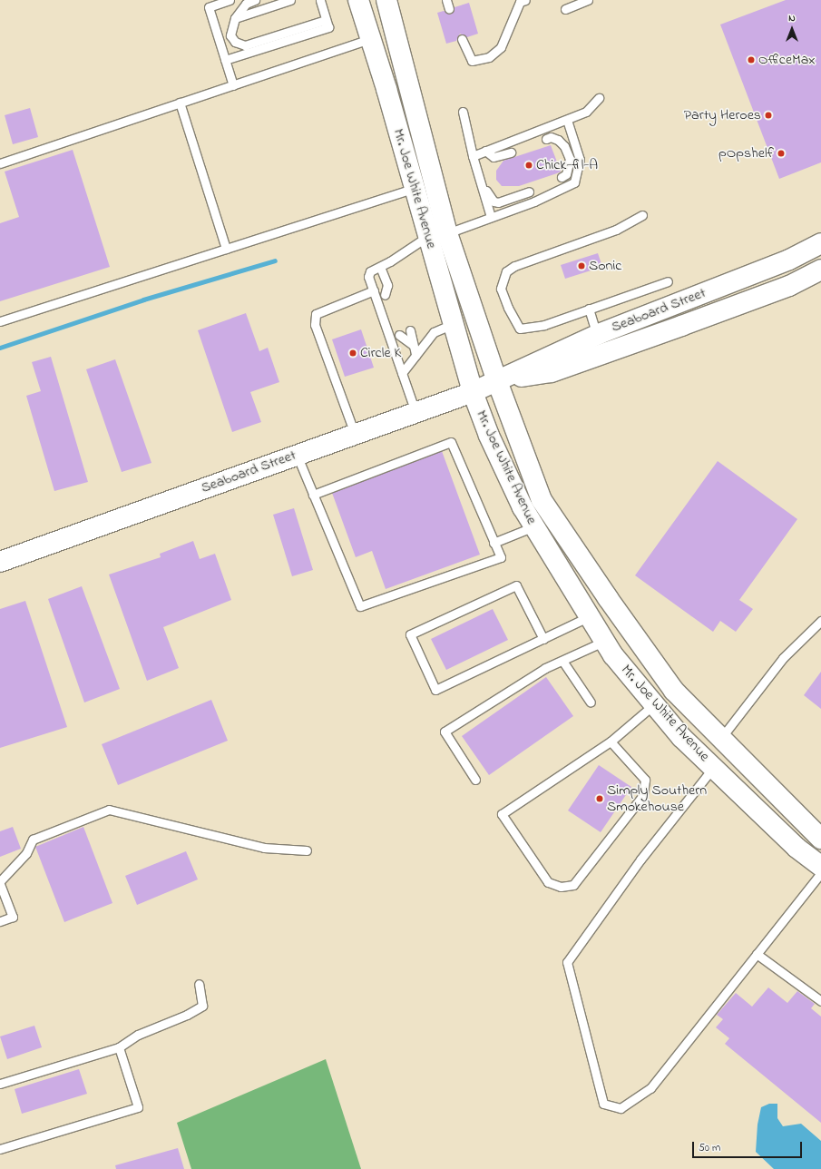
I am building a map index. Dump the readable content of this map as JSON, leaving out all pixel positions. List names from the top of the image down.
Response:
{
  "streets": {
    "main road": ["Mr. Joe White Avenue", "Seaboard Street"]
  },
  "crossings": [
    ["Mr. Joe White Avenue", "Seaboard Street"]
  ],
  "places": [
    "OfficeMax",
    "Party Heroes",
    "pOpshelf",
    "Chick-fil-A",
    "Sonic",
    "Circle K",
    "Simply Southern Smokehouse"
  ],
  "scale_bar": "50 m",
  "north": "top"
}
